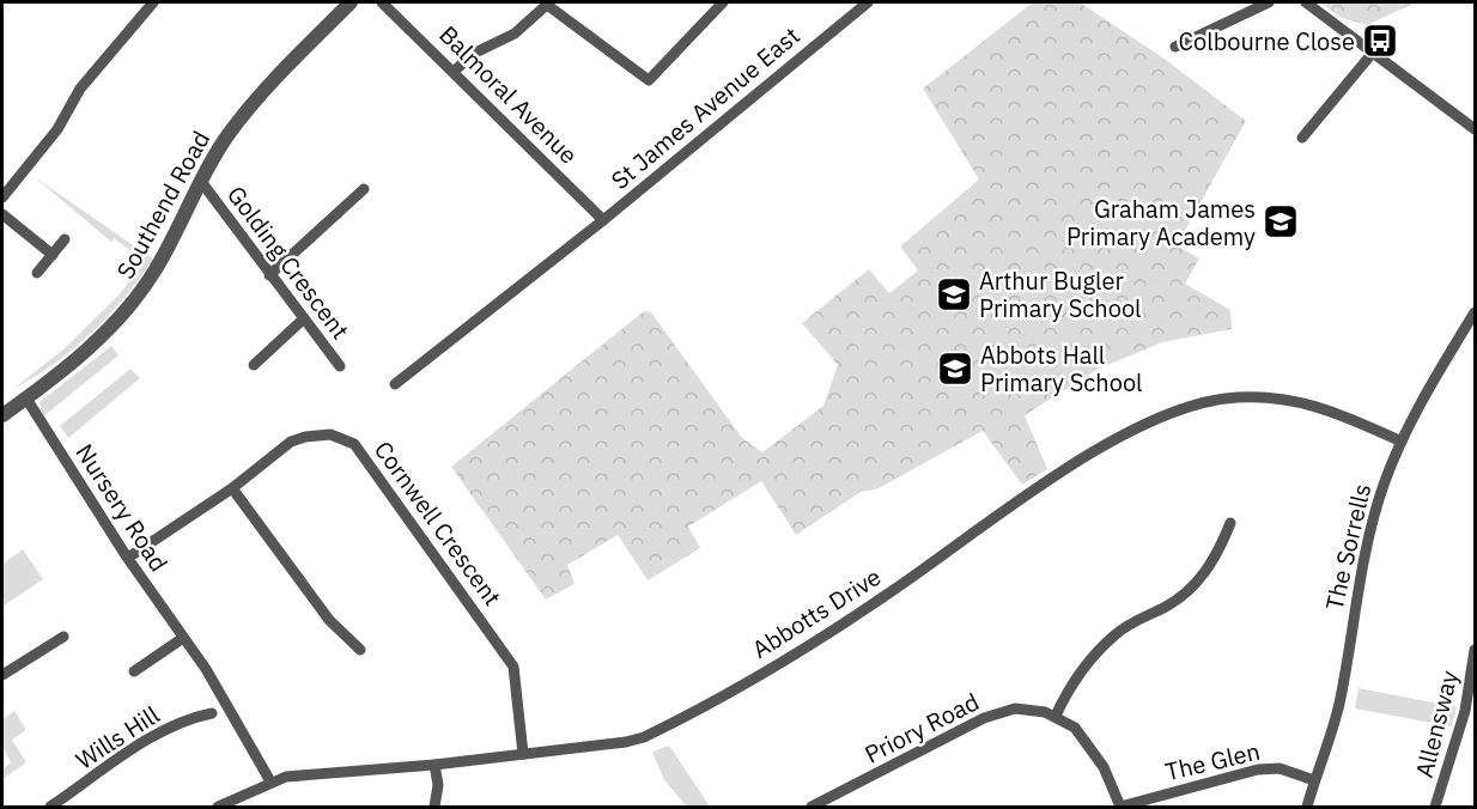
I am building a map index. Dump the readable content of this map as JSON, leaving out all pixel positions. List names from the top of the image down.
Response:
{
  "streets": {
    "street": [
      "Balmoral Avenue",
      "St James Avenue East",
      "Southend Road",
      "Golding Crescent",
      "Nursery Road",
      "Cornwell Crescent",
      "The Sorrells",
      "Abbotts Drive",
      "Allensway",
      "Priory Road",
      "Wills Hill",
      "The Glen"
    ]
  },
  "crossings": [
    ["Balmoral Avenue", "St James Avenue East"],
    ["Southend Road", "Golding Crescent"],
    ["Southend Road", "Nursery Road"],
    ["Nursery Road", "Cornwell Crescent"],
    ["Nursery Road", "Abbotts Drive"],
    ["Cornwell Crescent", "Abbotts Drive"],
    ["The Sorrells", "Abbotts Drive"],
    ["The Sorrells", "The Glen"]
  ],
  "places": {
    "bus stop": ["Colbourne Close"],
    "school or university": ["Graham James Primary Academy", "Arthur Bugler Primary School", "Abbots Hall Primary School"]
  }
}
